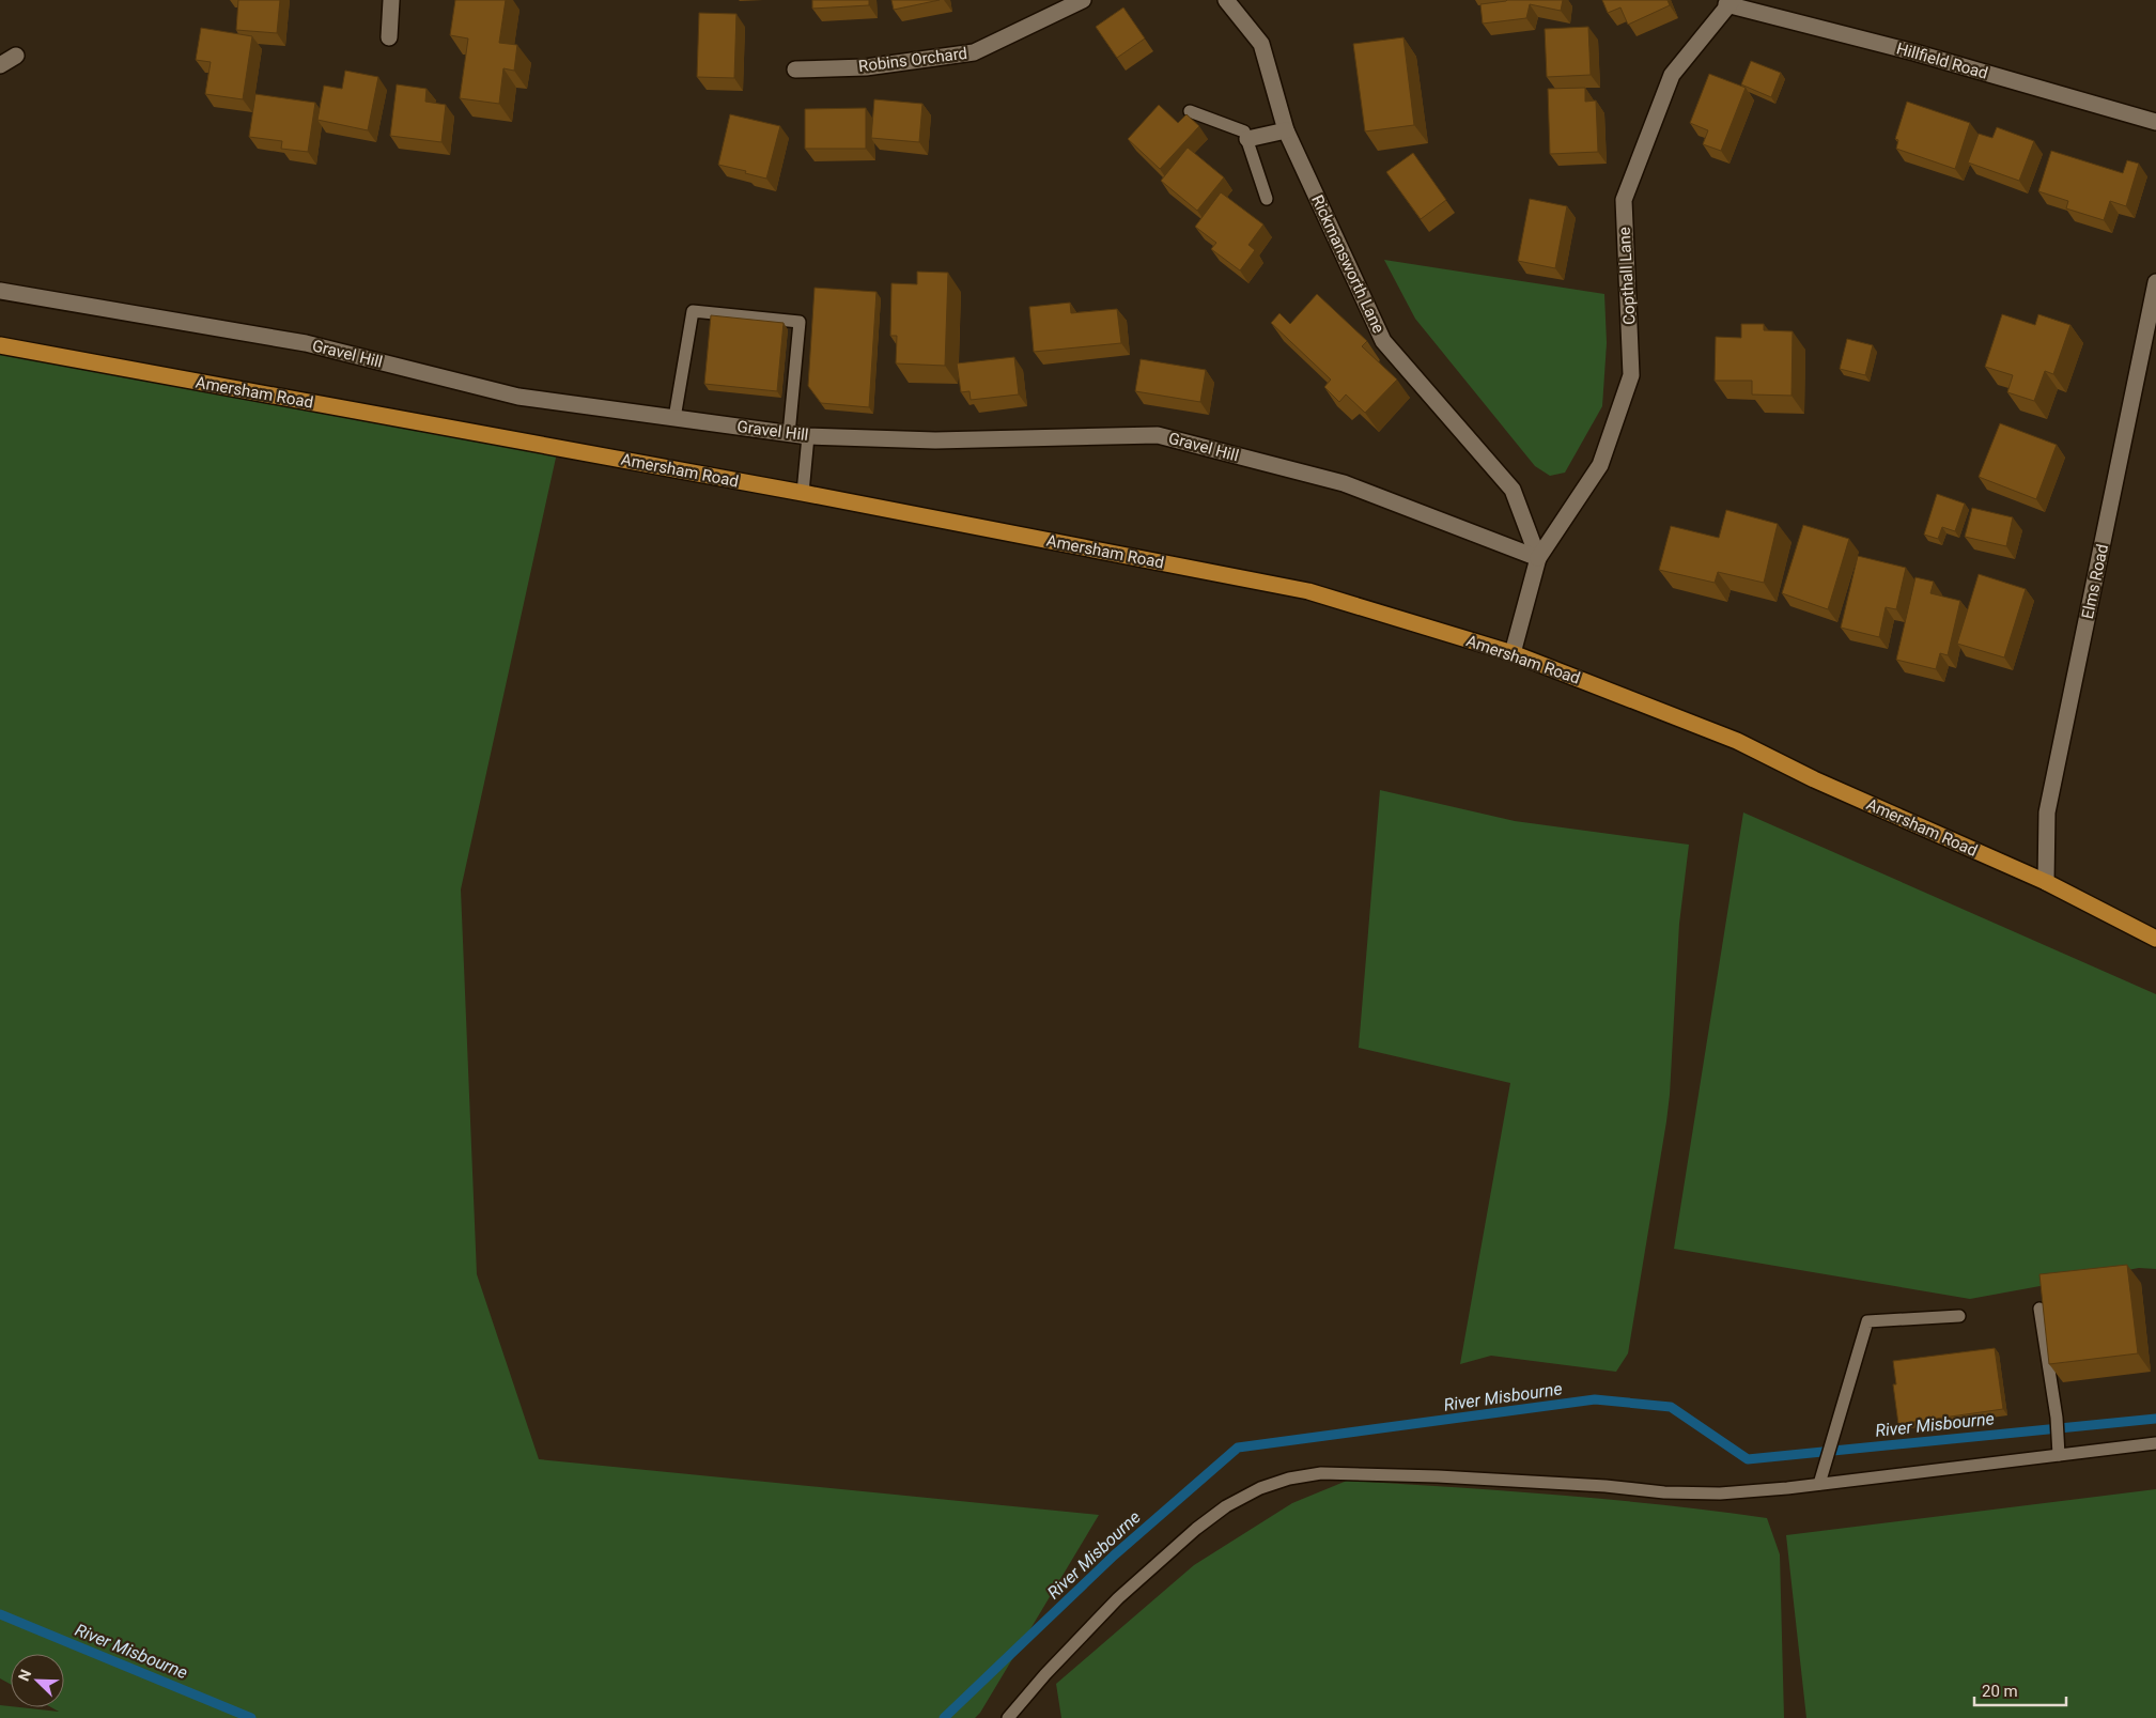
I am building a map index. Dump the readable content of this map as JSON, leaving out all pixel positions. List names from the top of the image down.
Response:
{
  "streets": {
    "highway": ["Amersham Road"],
    "street": [
      "Robins Orchard",
      "Hillfield Road",
      "Rickmansworth Lane",
      "Copthall Lane",
      "Gravel Hill",
      "Elms Road"
    ]
  },
  "crossings": [
    ["Hillfield Road", "Copthall Lane"],
    ["Rickmansworth Lane", "Copthall Lane"],
    ["Rickmansworth Lane", "Gravel Hill"],
    ["Copthall Lane", "Gravel Hill"],
    ["Amersham Road", "Elms Road"]
  ],
  "water": ["River Misbourne"],
  "scale_bar": "20 m",
  "north": "top left"
}
